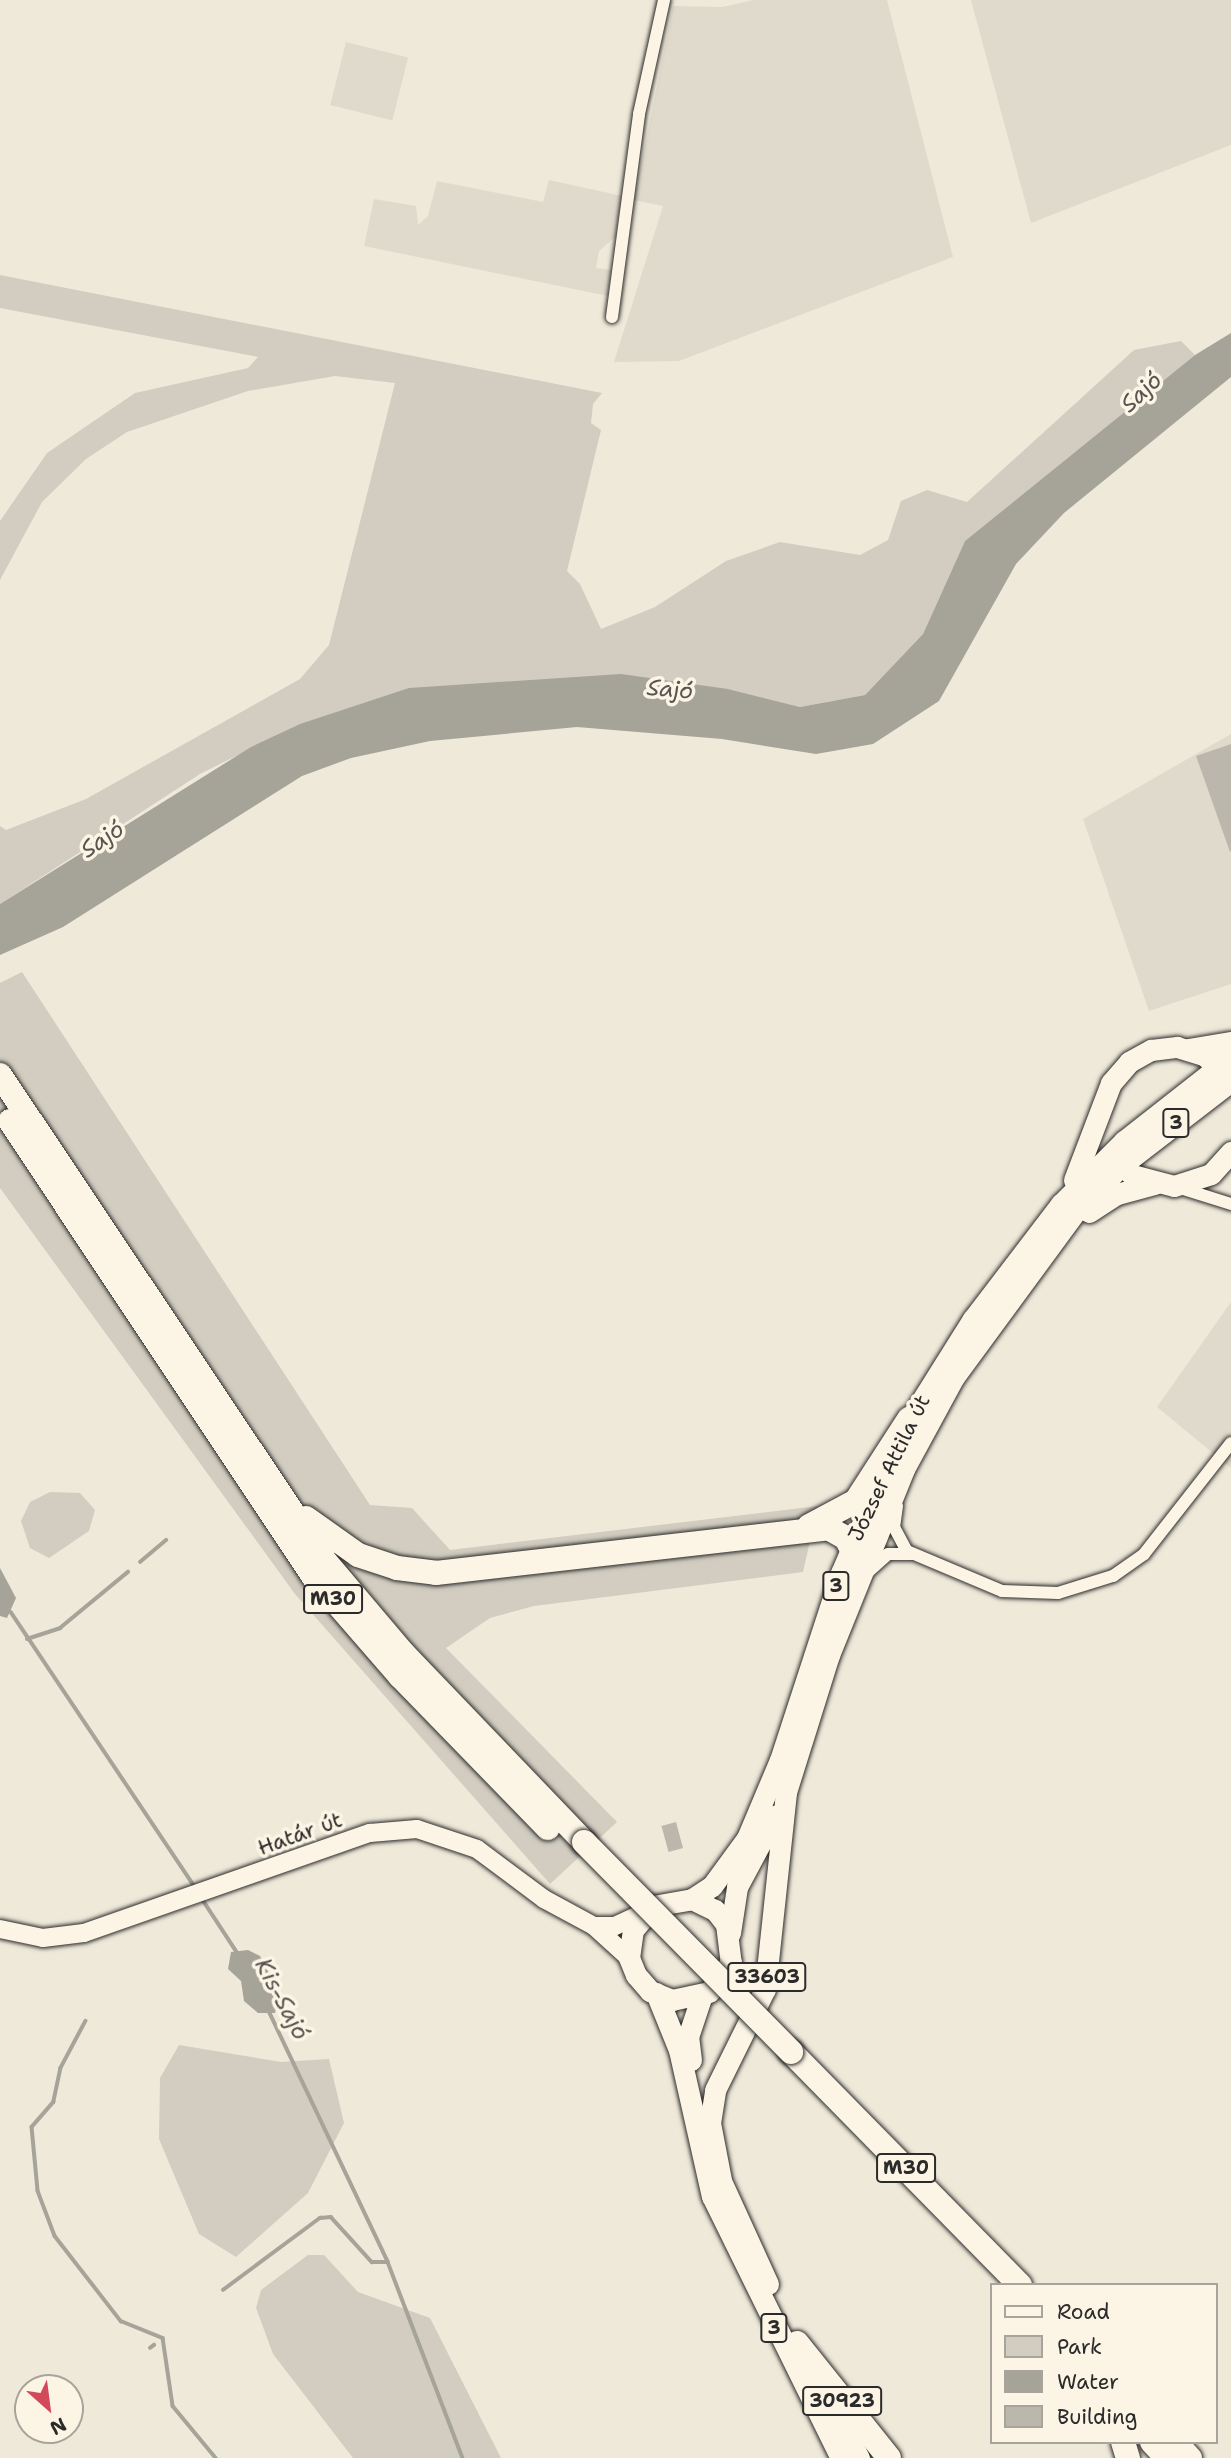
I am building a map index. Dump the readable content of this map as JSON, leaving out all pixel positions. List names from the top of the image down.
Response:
{
  "streets": {
    "highway": ["M30", "30923"],
    "main road": [
      "3",
      "József Attila út",
      "Határ út",
      "33603"
    ]
  },
  "crossings": [
    ["3", "József Attila út"],
    ["3", "Határ út"],
    ["3", "33603"],
    ["3", "30923"],
    ["József Attila út", "Határ út"],
    ["József Attila út", "33603"]
  ],
  "water": ["Sajó", "Kis-Sajó"],
  "legend": [
    "Road",
    "Park",
    "Water",
    "Building"
  ],
  "north": "bottom right"
}
